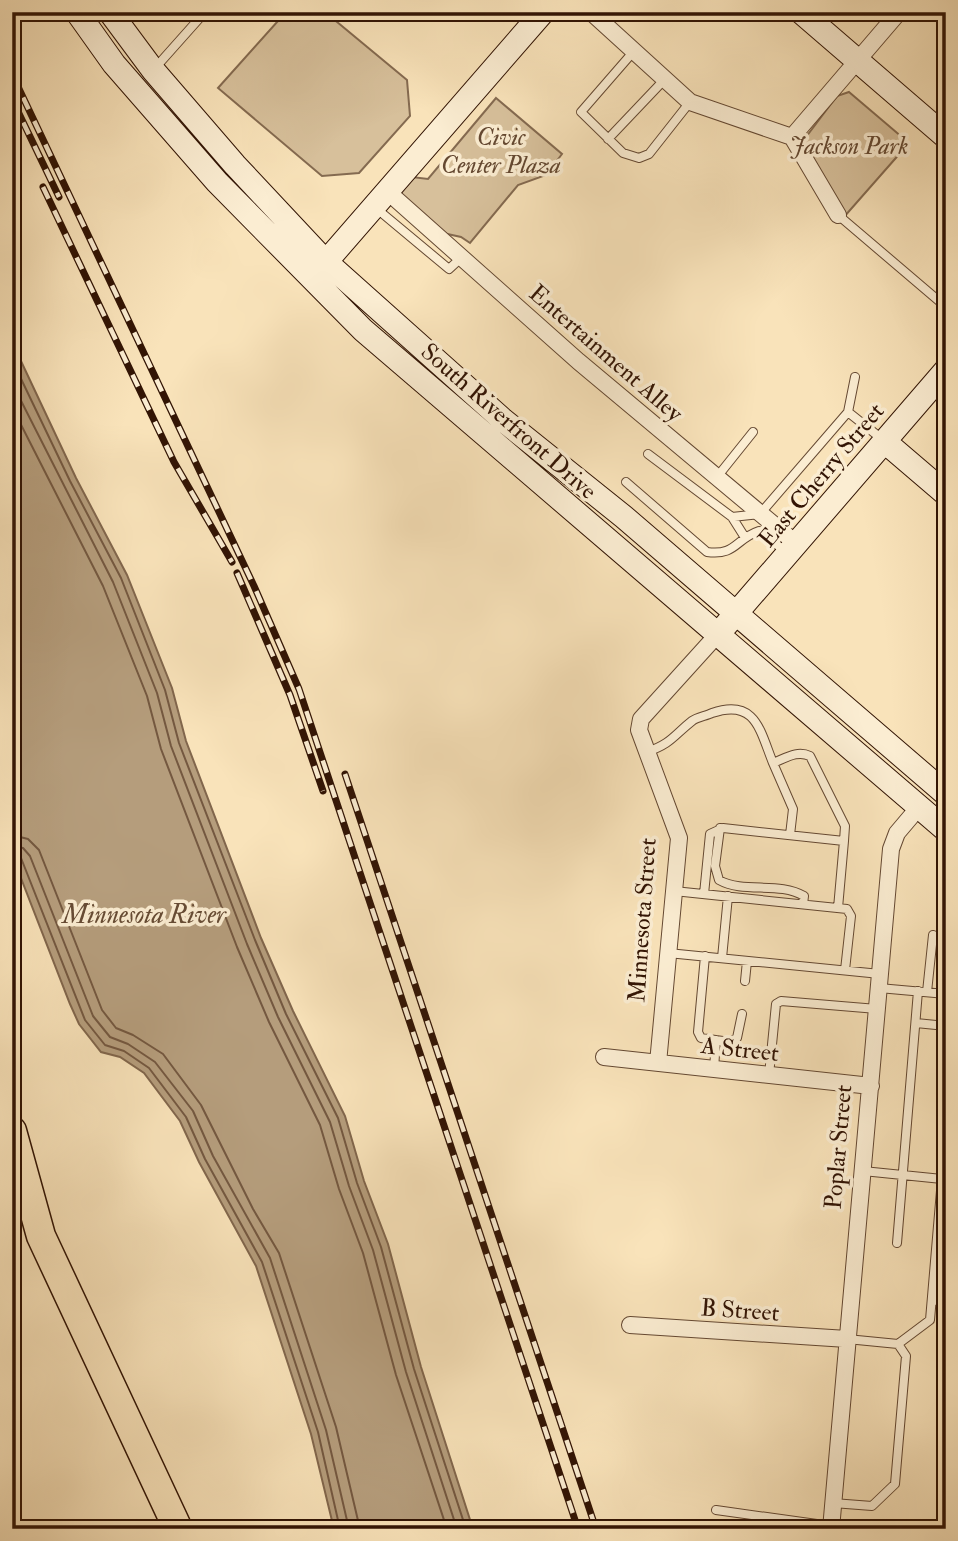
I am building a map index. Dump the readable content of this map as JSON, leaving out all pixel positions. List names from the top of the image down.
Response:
{
  "streets": {
    "main road": [
      "South Riverfront Drive",
      "East Cherry Street",
      "Minnesota Street",
      "Poplar Street"
    ],
    "street": ["Entertainment Alley", "A Street", "B Street"]
  },
  "crossings": [
    ["Entertainment Alley", "East Cherry Street"],
    ["South Riverfront Drive", "East Cherry Street"],
    ["South Riverfront Drive", "Minnesota Street"],
    ["South Riverfront Drive", "Poplar Street"],
    ["East Cherry Street", "Minnesota Street"],
    ["Minnesota Street", "A Street"],
    ["A Street", "Poplar Street"],
    ["Poplar Street", "B Street"]
  ],
  "water": ["Minnesota River"],
  "parks": ["Civic Center Plaza", "Jackson Park"]
}
